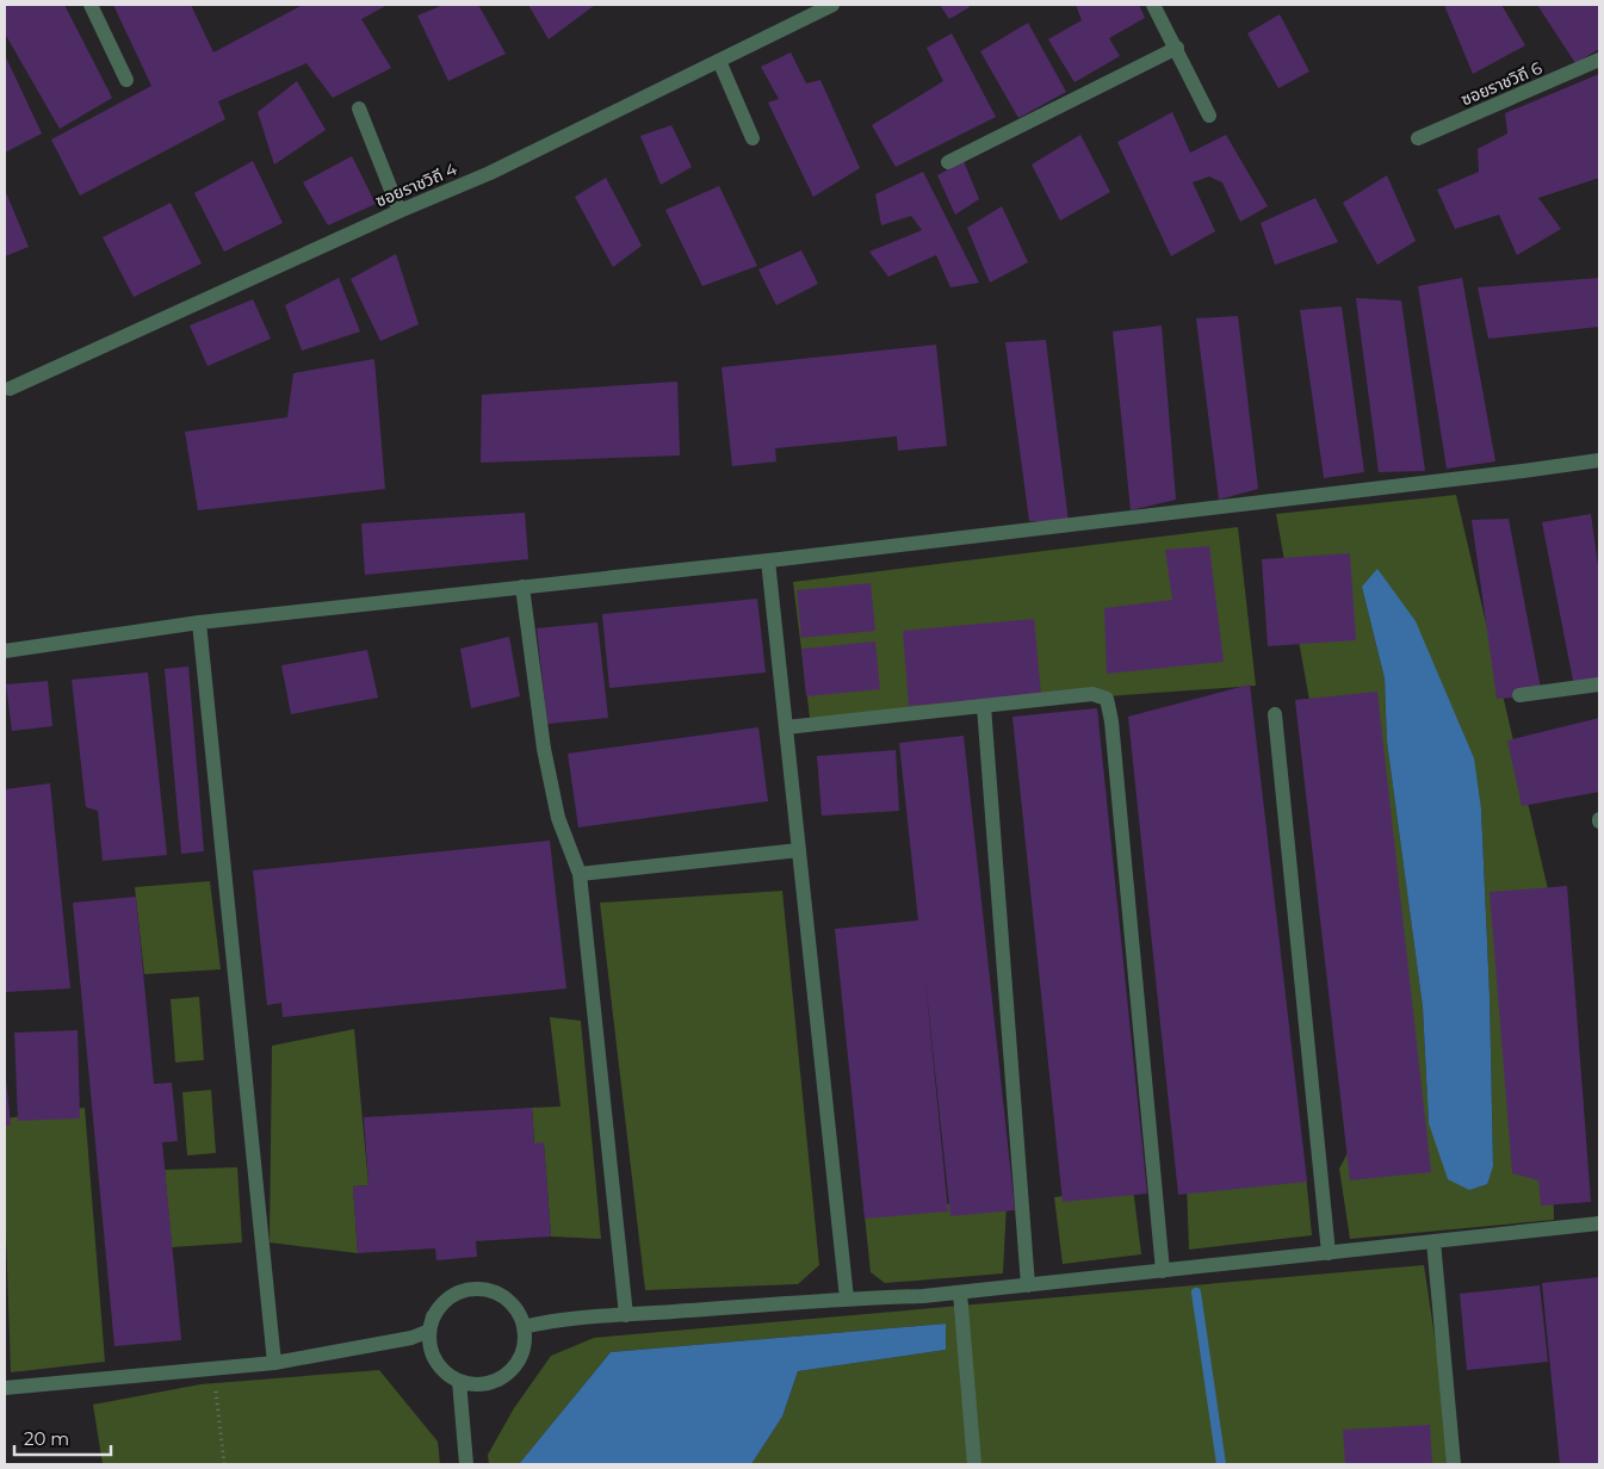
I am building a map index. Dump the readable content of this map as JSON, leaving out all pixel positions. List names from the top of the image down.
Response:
{
  "streets": {
    "street": ["ซอยราชวิถี 6", "ซอยราชวิถี 4"]
  },
  "scale_bar": "20 m"
}
